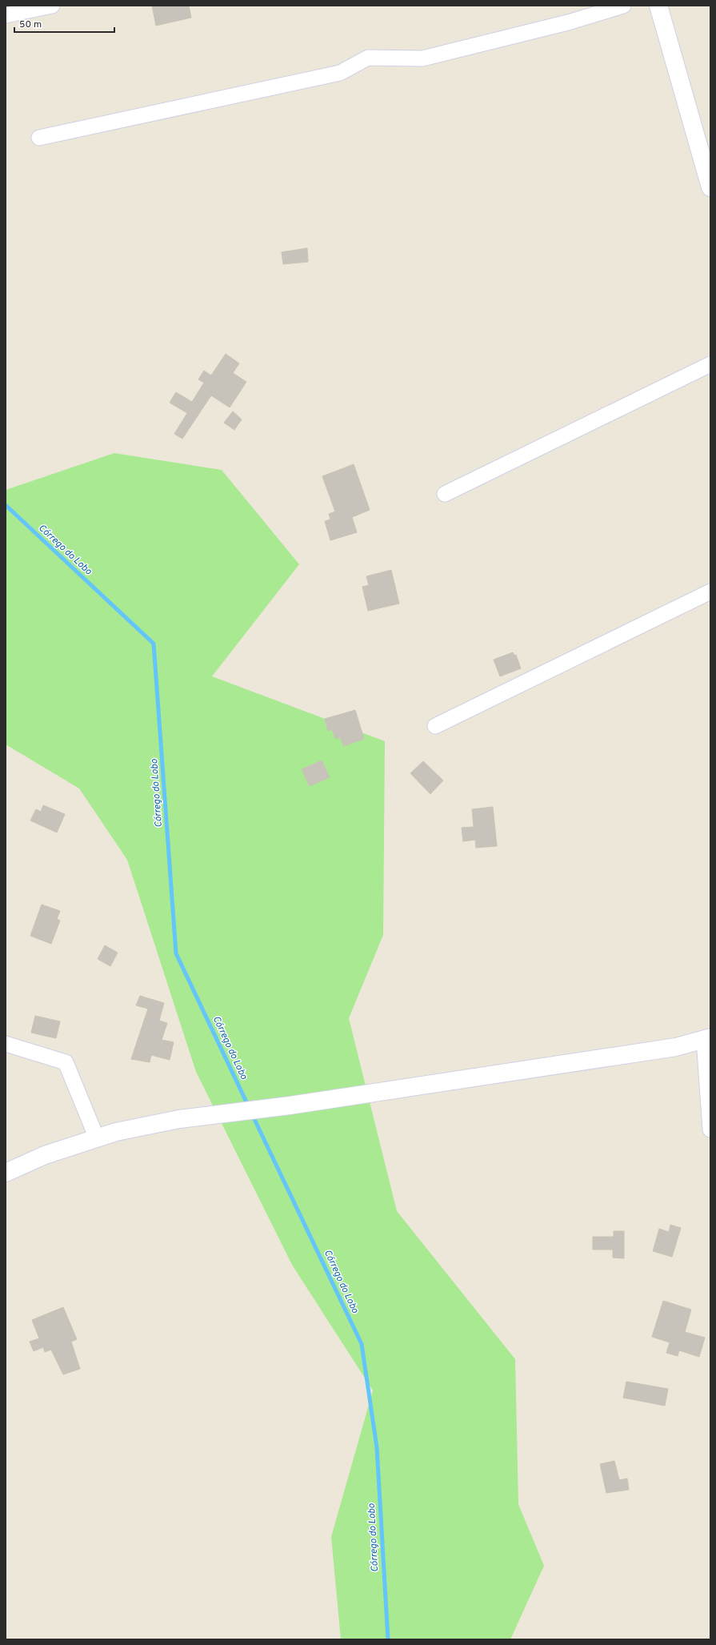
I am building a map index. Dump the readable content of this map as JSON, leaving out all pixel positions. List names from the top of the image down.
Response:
{
  "water": ["Córrego do Lobo"],
  "scale_bar": "50 m"
}
